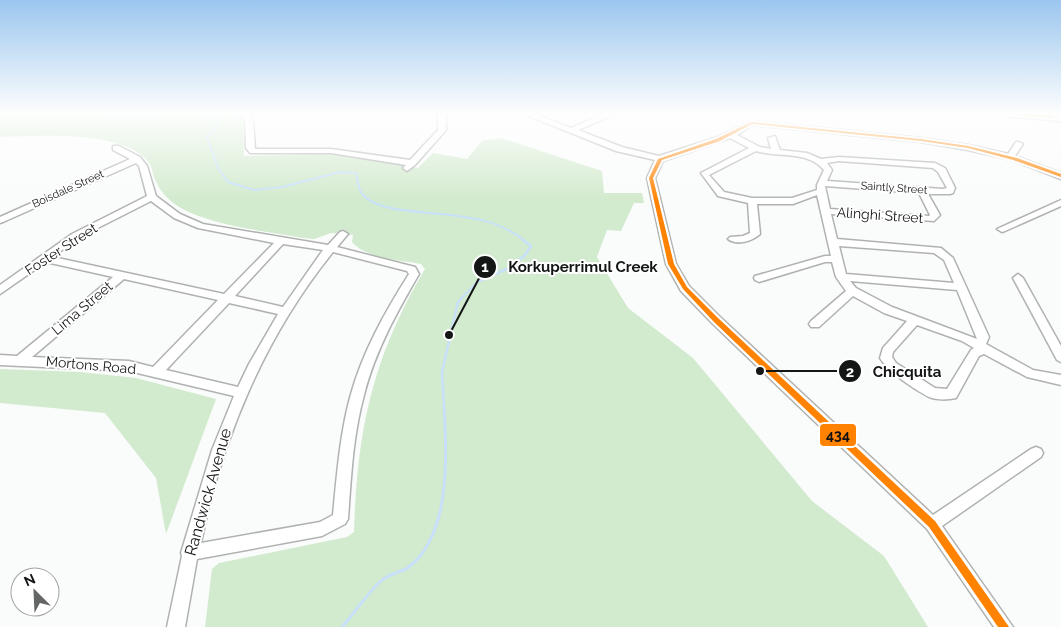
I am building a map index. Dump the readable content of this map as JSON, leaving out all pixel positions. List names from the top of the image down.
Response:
{
  "streets": {
    "street": [
      "Saintly Street",
      "Boisdale Street",
      "Alinghi Street",
      "Foster Street",
      "Lima Street",
      "Mortons Road",
      "Randwick Avenue"
    ]
  },
  "crossings": [
    ["Saintly Street", "Alinghi Street"],
    ["Lima Street", "Mortons Road"],
    ["Mortons Road", "Randwick Avenue"]
  ],
  "places": ["Korkuperrimul Creek", "Chicquita"],
  "lines": ["transit line 434"],
  "north": "top left"
}
